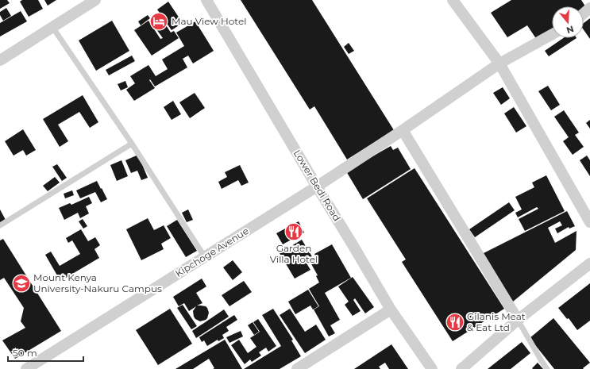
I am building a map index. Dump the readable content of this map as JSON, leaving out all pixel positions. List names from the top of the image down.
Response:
{
  "streets": {
    "street": ["Lower Bedi Road", "Kipchoge Avenue"]
  },
  "crossings": [
    ["Lower Bedi Road", "Kipchoge Avenue"]
  ],
  "places": {
    "hotel": ["Mau View Hotel"],
    "restaurant": ["Garden Villa Hotel", "Gilanis Meat & Eat Ltd"],
    "school or university": ["Mount Kenya University-Nakuru Campus"]
  },
  "scale_bar": "50 m",
  "north": "bottom"
}
